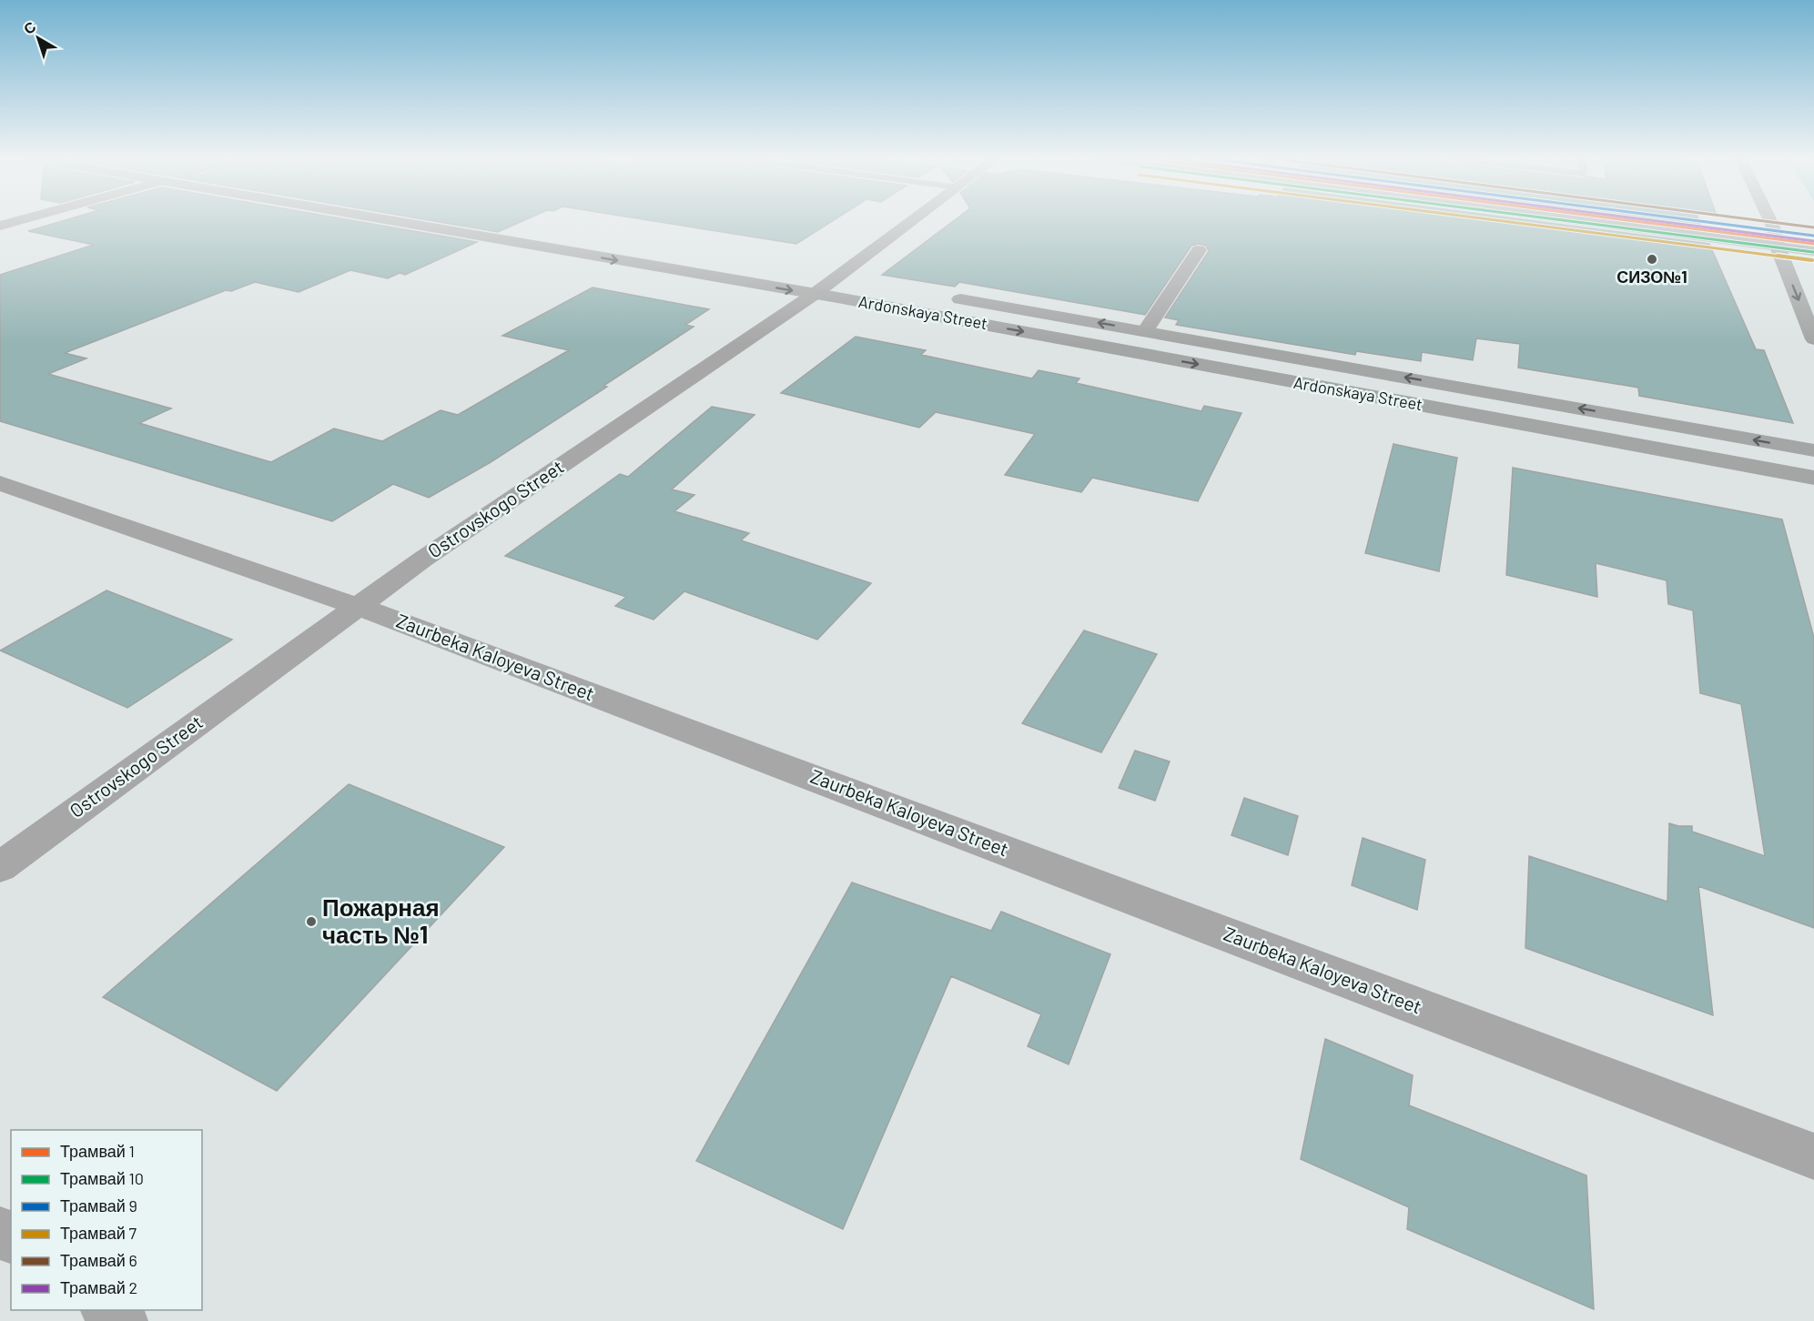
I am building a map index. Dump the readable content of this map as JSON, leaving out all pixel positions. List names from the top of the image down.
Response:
{
  "streets": {
    "main road": ["Ardonskaya Street"],
    "street": ["Ostrovskogo Street", "Zaurbeka Kaloyeva Street"]
  },
  "crossings": [
    ["Ardonskaya Street", "Ostrovskogo Street"],
    ["Ostrovskogo Street", "Zaurbeka Kaloyeva Street"]
  ],
  "places": ["СИЗО№1", "Пожарная часть №1"],
  "lines": [
    "tram line 1",
    "tram line 10",
    "tram line 9",
    "tram line 7",
    "tram line 6",
    "tram line 2"
  ],
  "legend": [
    "Трамвай 1",
    "Трамвай 10",
    "Трамвай 9",
    "Трамвай 7",
    "Трамвай 6",
    "Трамвай 2"
  ],
  "north": "top left"
}
